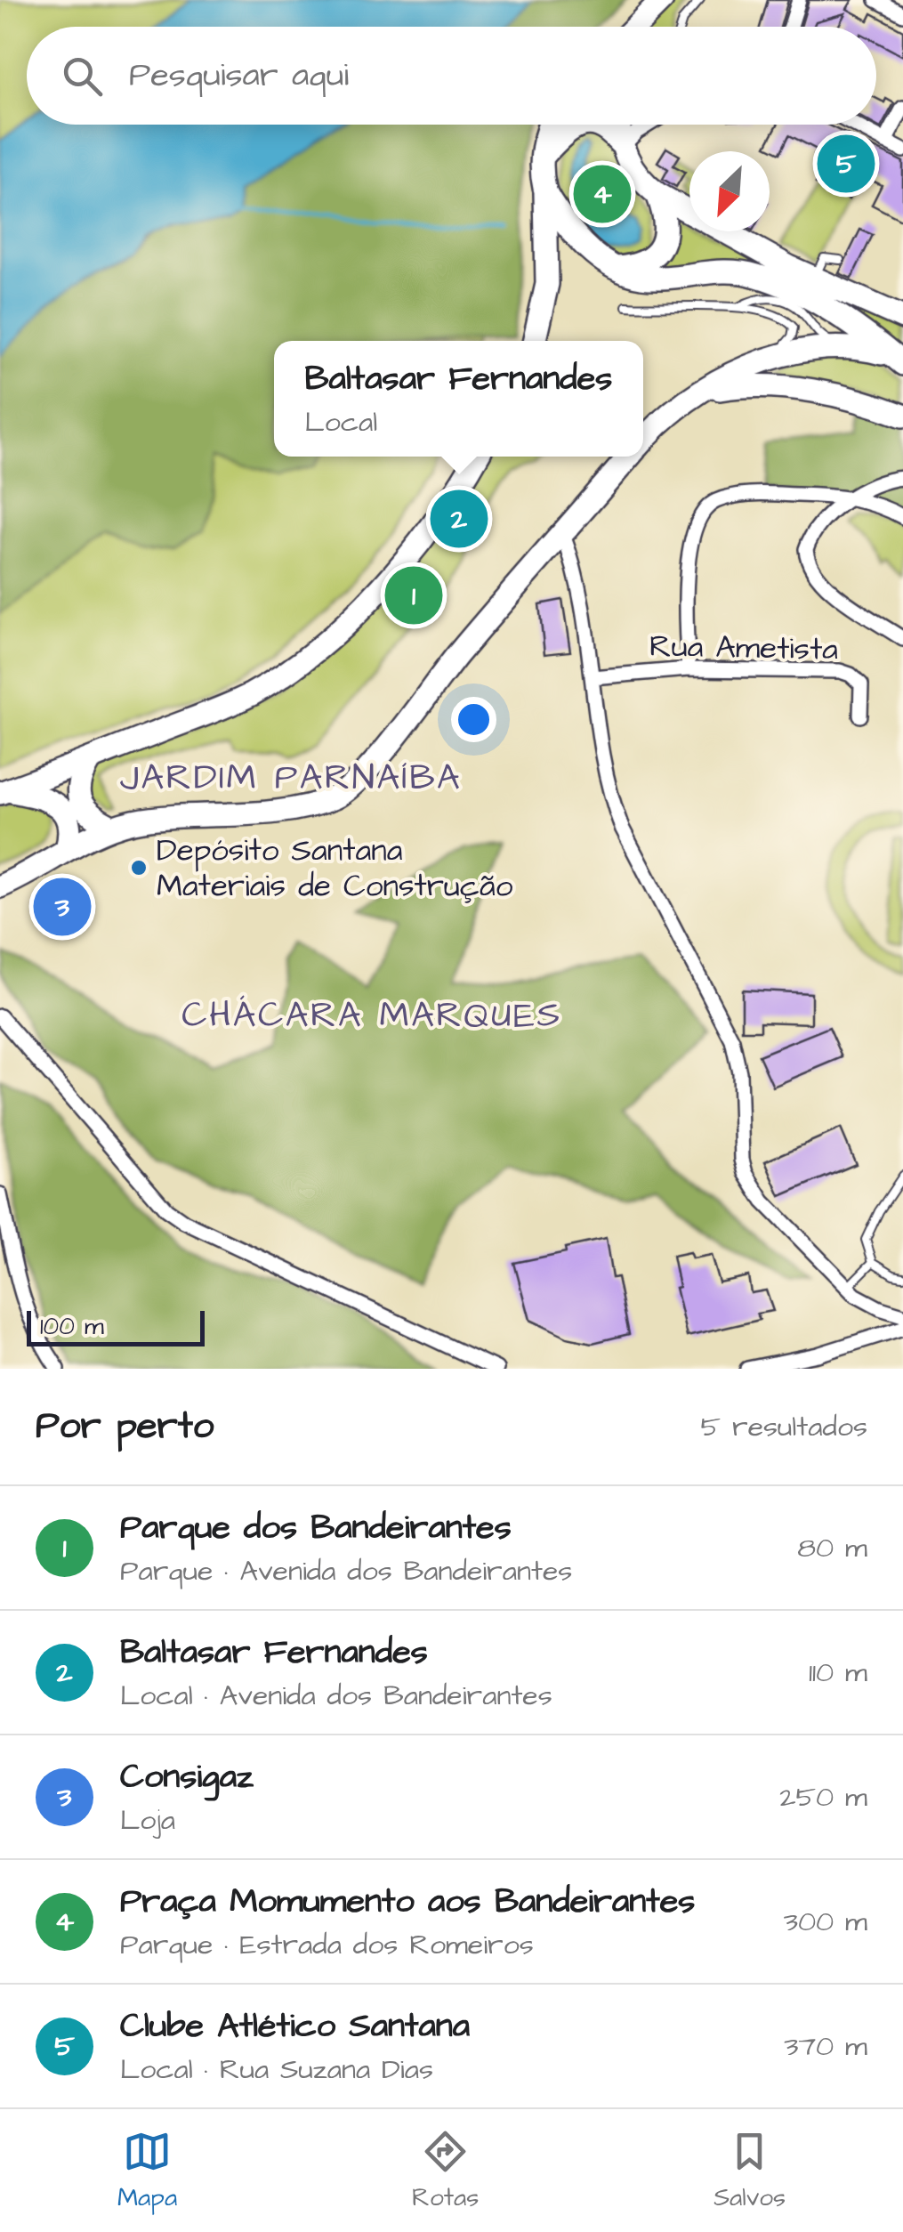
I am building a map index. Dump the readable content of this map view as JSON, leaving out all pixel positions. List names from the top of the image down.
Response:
{
  "streets": {
    "street": ["Rua Ametista"]
  },
  "districts": ["JARDIM PARNAÍBA", "CHÁCARA MARQUES"],
  "places": ["Depósito Santana Materiais de Construção"],
  "scale_bar": "100 m",
  "north": "bottom left",
  "page": {
    "search": "Pesquisar aqui",
    "pins": [
      "5",
      "4",
      "2",
      "1",
      "3"
    ],
    "popup": ["Baltasar Fernandes", "Local"],
    "scale": "100 m",
    "heading": ["Por perto", "5 resultados"],
    "list": [
      {
        "mark": "1",
        "name": "Parque dos Bandeirantes",
        "note": "Parque · Avenida dos Bandeirantes",
        "value": "80 m"
      },
      {
        "mark": "2",
        "name": "Baltasar Fernandes",
        "note": "Local · Avenida dos Bandeirantes",
        "value": "110 m"
      },
      {
        "mark": "3",
        "name": "Consigaz",
        "note": "Loja",
        "value": "250 m"
      },
      {
        "mark": "4",
        "name": "Praça Momumento aos Bandeirantes",
        "note": "Parque · Estrada dos Romeiros",
        "value": "300 m"
      },
      {
        "mark": "5",
        "name": "Clube Atlético Santana",
        "note": "Local · Rua Suzana Dias",
        "value": "370 m"
      }
    ],
    "nav": ["Mapa", "Rotas", "Salvos"]
  }
}
